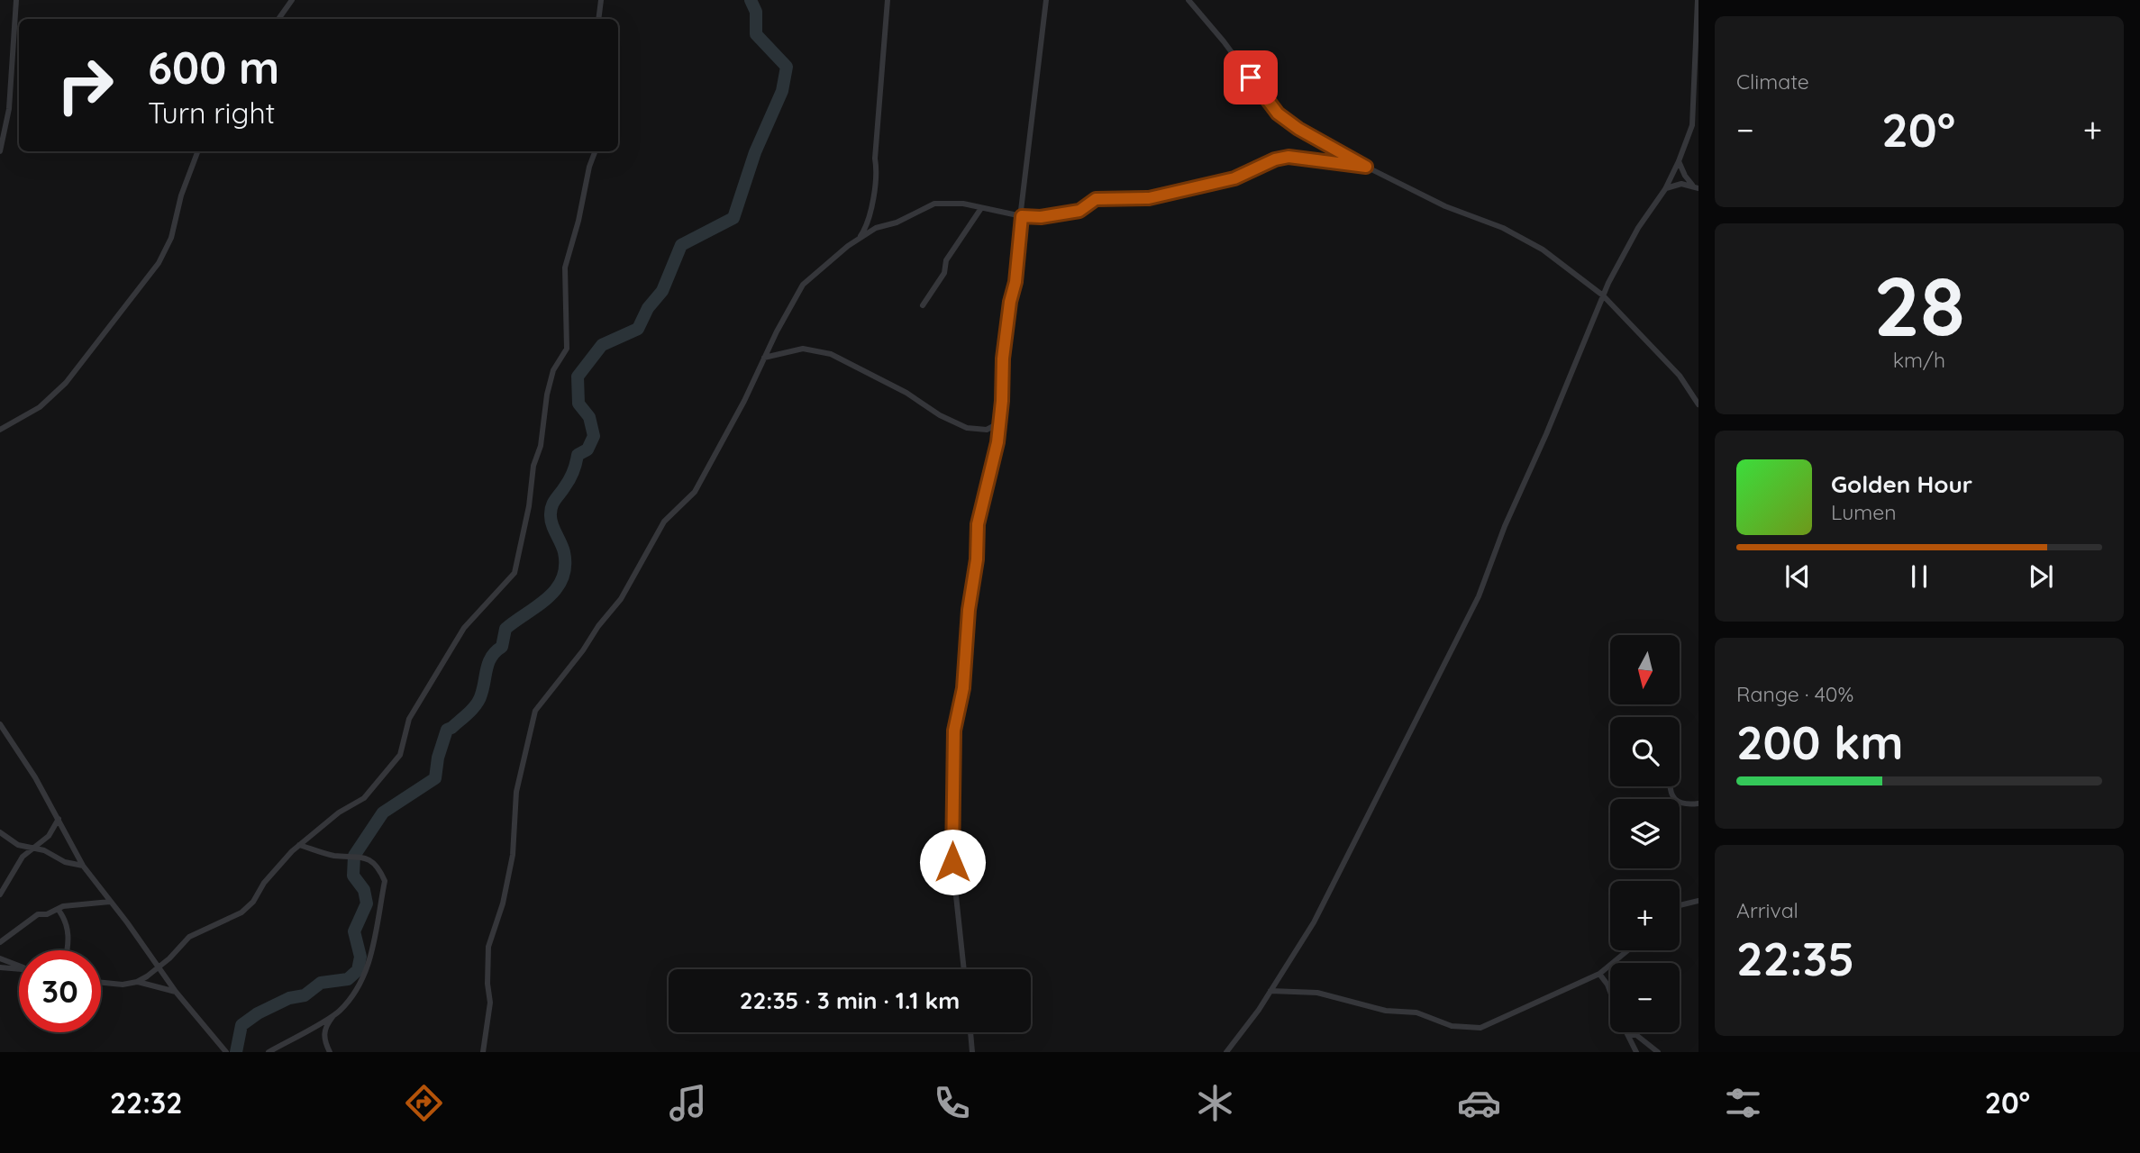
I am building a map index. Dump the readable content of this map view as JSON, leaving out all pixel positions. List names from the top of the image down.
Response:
{
  "north": "bottom",
  "page": {
    "tile": [
      "Climate",
      ["28", "km/h"],
      ["Range · 40%", "200 km"],
      ["Arrival", "22:35"]
    ],
    "turn": ["600 m", "Turn right"],
    "heat": ["−", "20°", "+"],
    "song": ["Golden Hour", "Lumen"],
    "map_buttons": ["+", "−"],
    "limit": "30",
    "trip": "22:35 · 3 min · 1.1 km",
    "tabs": ["22:32", "20°"]
  }
}
